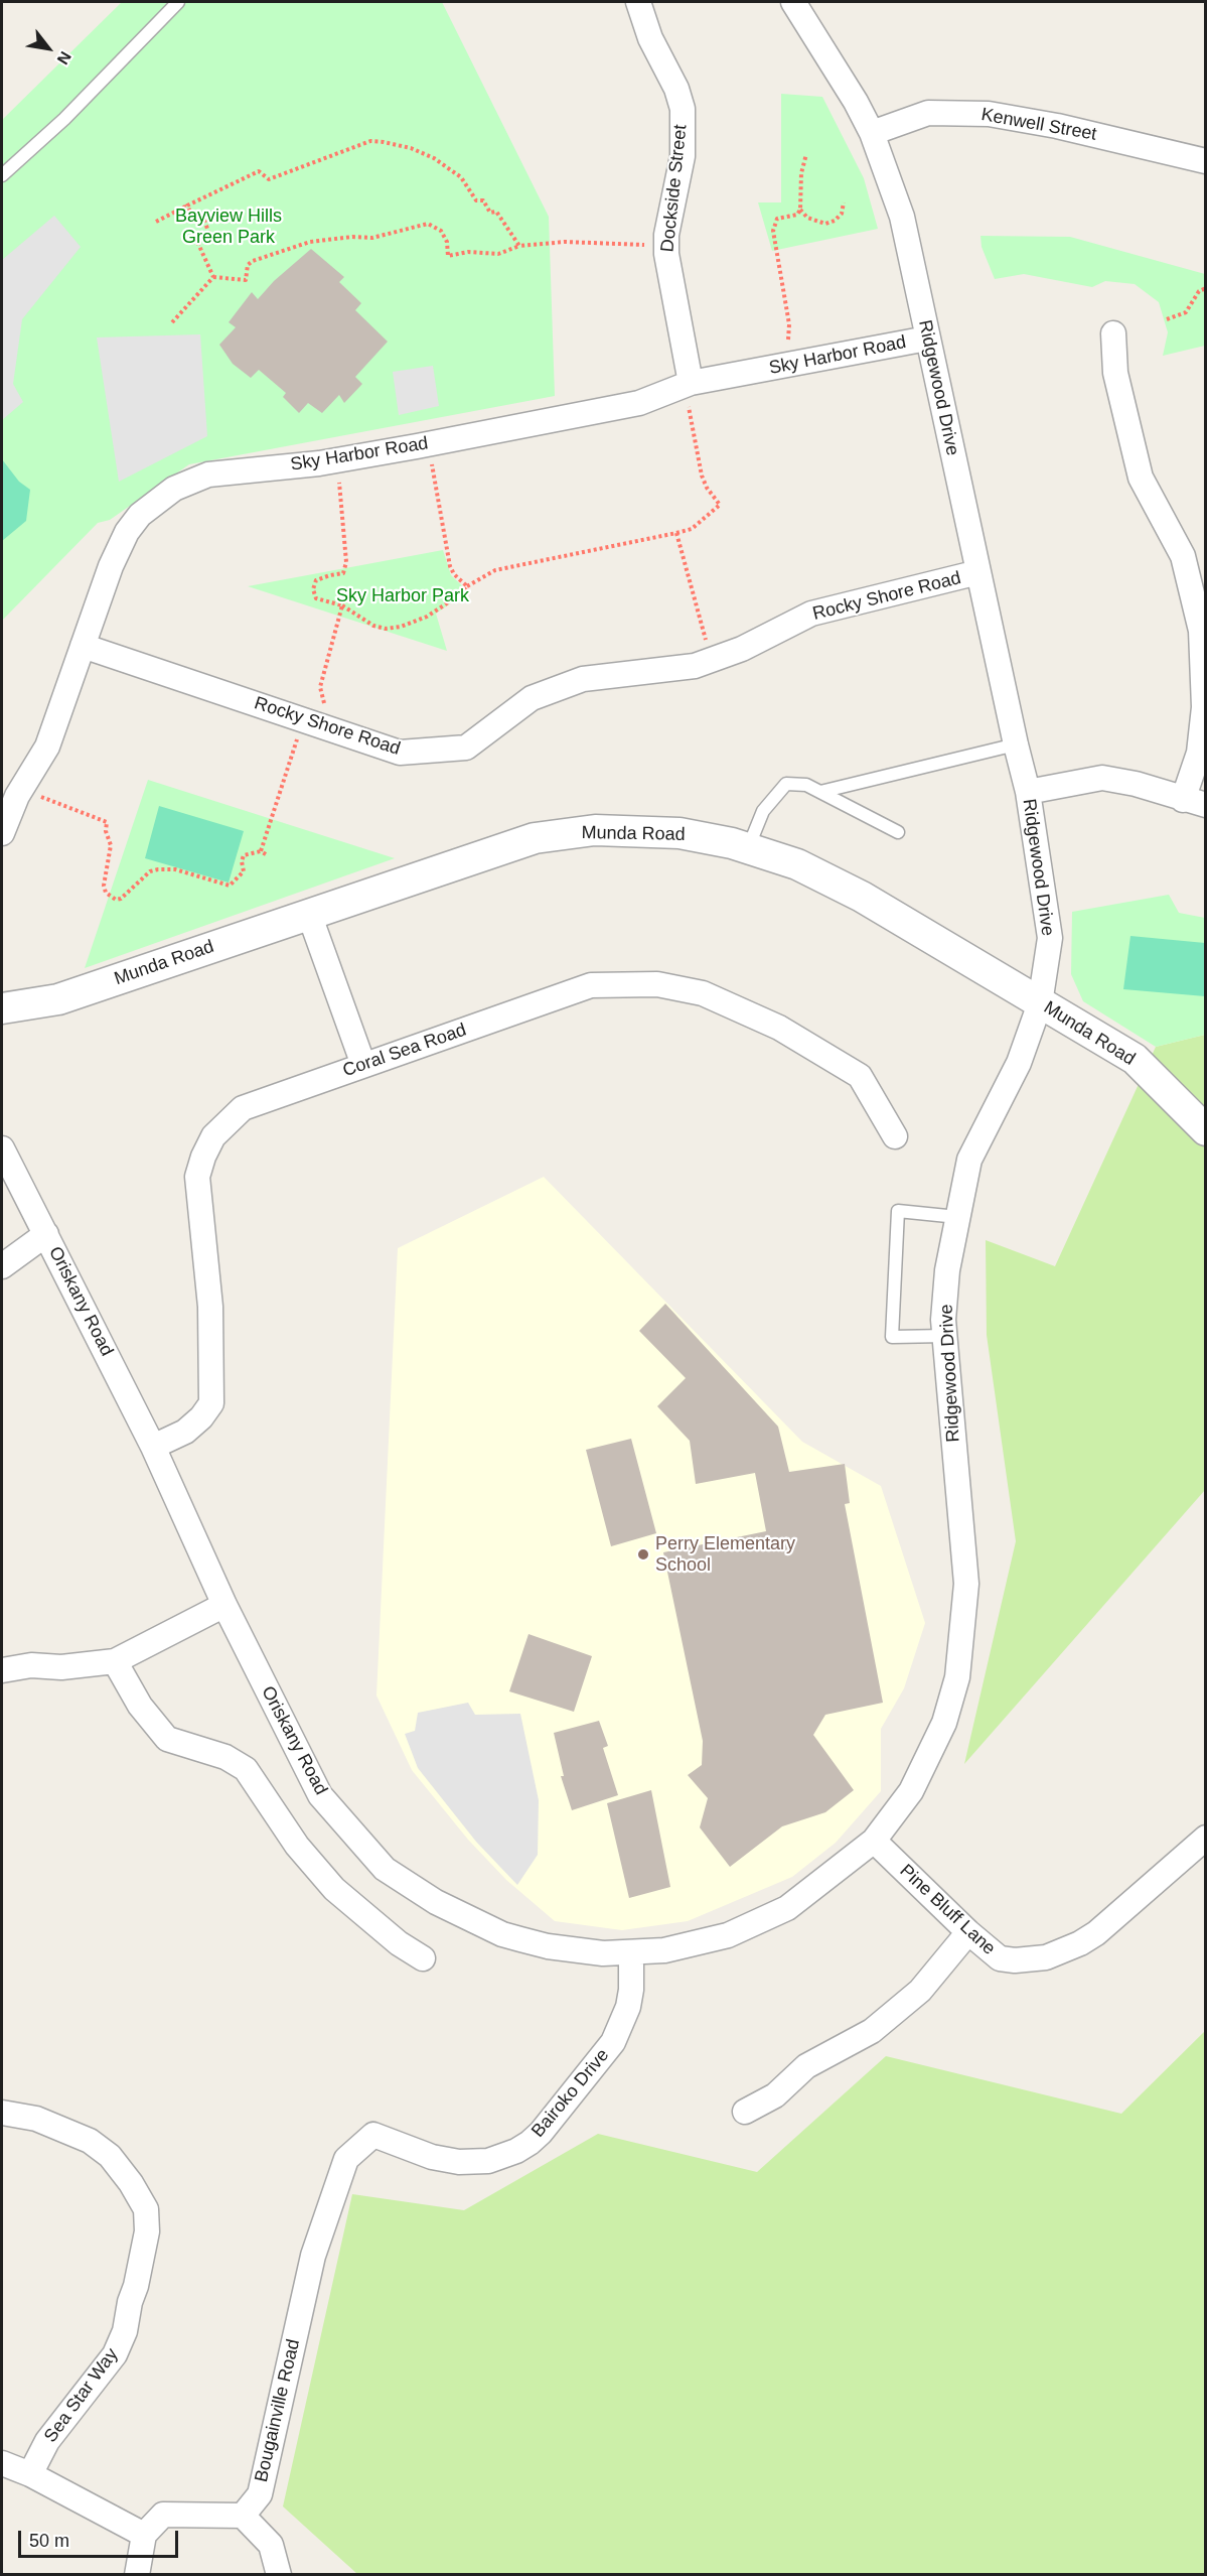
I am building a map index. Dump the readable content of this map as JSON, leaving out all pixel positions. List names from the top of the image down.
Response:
{
  "streets": {
    "street": [
      "Kenwell Street",
      "Dockside Street",
      "Sky Harbor Road",
      "Ridgewood Drive",
      "Rocky Shore Road",
      "Munda Road",
      "Coral Sea Road",
      "Oriskany Road",
      "Pine Bluff Lane",
      "Bairoko Drive",
      "Sea Star Way",
      "Bougainville Road"
    ]
  },
  "crossings": [
    ["Kenwell Street", "Ridgewood Drive"],
    ["Dockside Street", "Sky Harbor Road"],
    ["Sky Harbor Road", "Ridgewood Drive"],
    ["Sky Harbor Road", "Rocky Shore Road"],
    ["Ridgewood Drive", "Rocky Shore Road"],
    ["Ridgewood Drive", "Munda Road"],
    ["Ridgewood Drive", "Oriskany Road"],
    ["Ridgewood Drive", "Pine Bluff Lane"],
    ["Coral Sea Road", "Oriskany Road"],
    ["Oriskany Road", "Pine Bluff Lane"],
    ["Oriskany Road", "Bairoko Drive"],
    ["Bairoko Drive", "Bougainville Road"]
  ],
  "parks": ["Bayview Hills Green Park", "Sky Harbor Park"],
  "places": ["Perry Elementary School"],
  "scale_bar": "50 m",
  "north": "bottom right"
}
